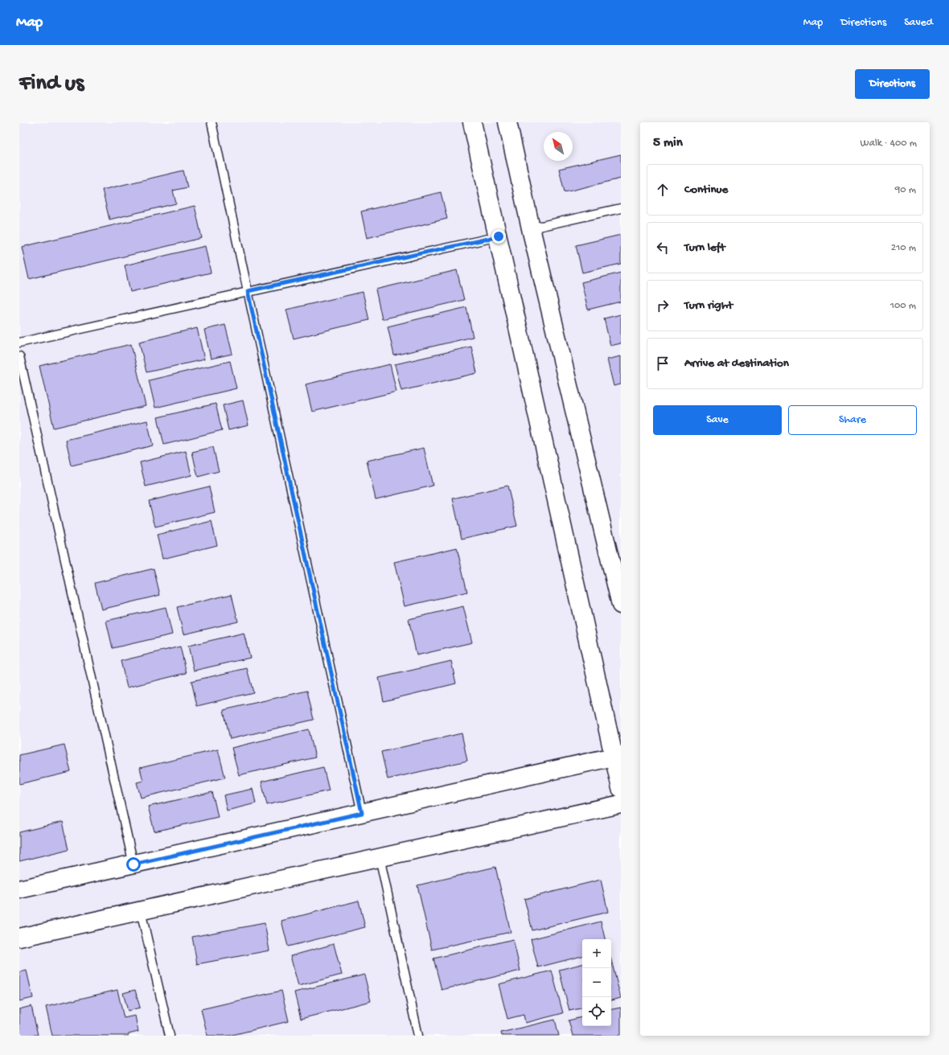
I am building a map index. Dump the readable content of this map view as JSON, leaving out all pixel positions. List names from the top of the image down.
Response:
{
  "north": "top left",
  "page": {
    "header": "Map",
    "nav": ["Map", "Directions", "Saved"],
    "buttons": [
      "Directions",
      ["Save", "Share"]
    ],
    "title": "Find us",
    "heading": ["5 min", "Walk · 400 m"],
    "list": [
      ["Continue", "90 m"],
      ["Turn left", "210 m"],
      ["Turn right", "100 m"],
      "Arrive at destination"
    ],
    "map_buttons": ["+", "−"]
  }
}
